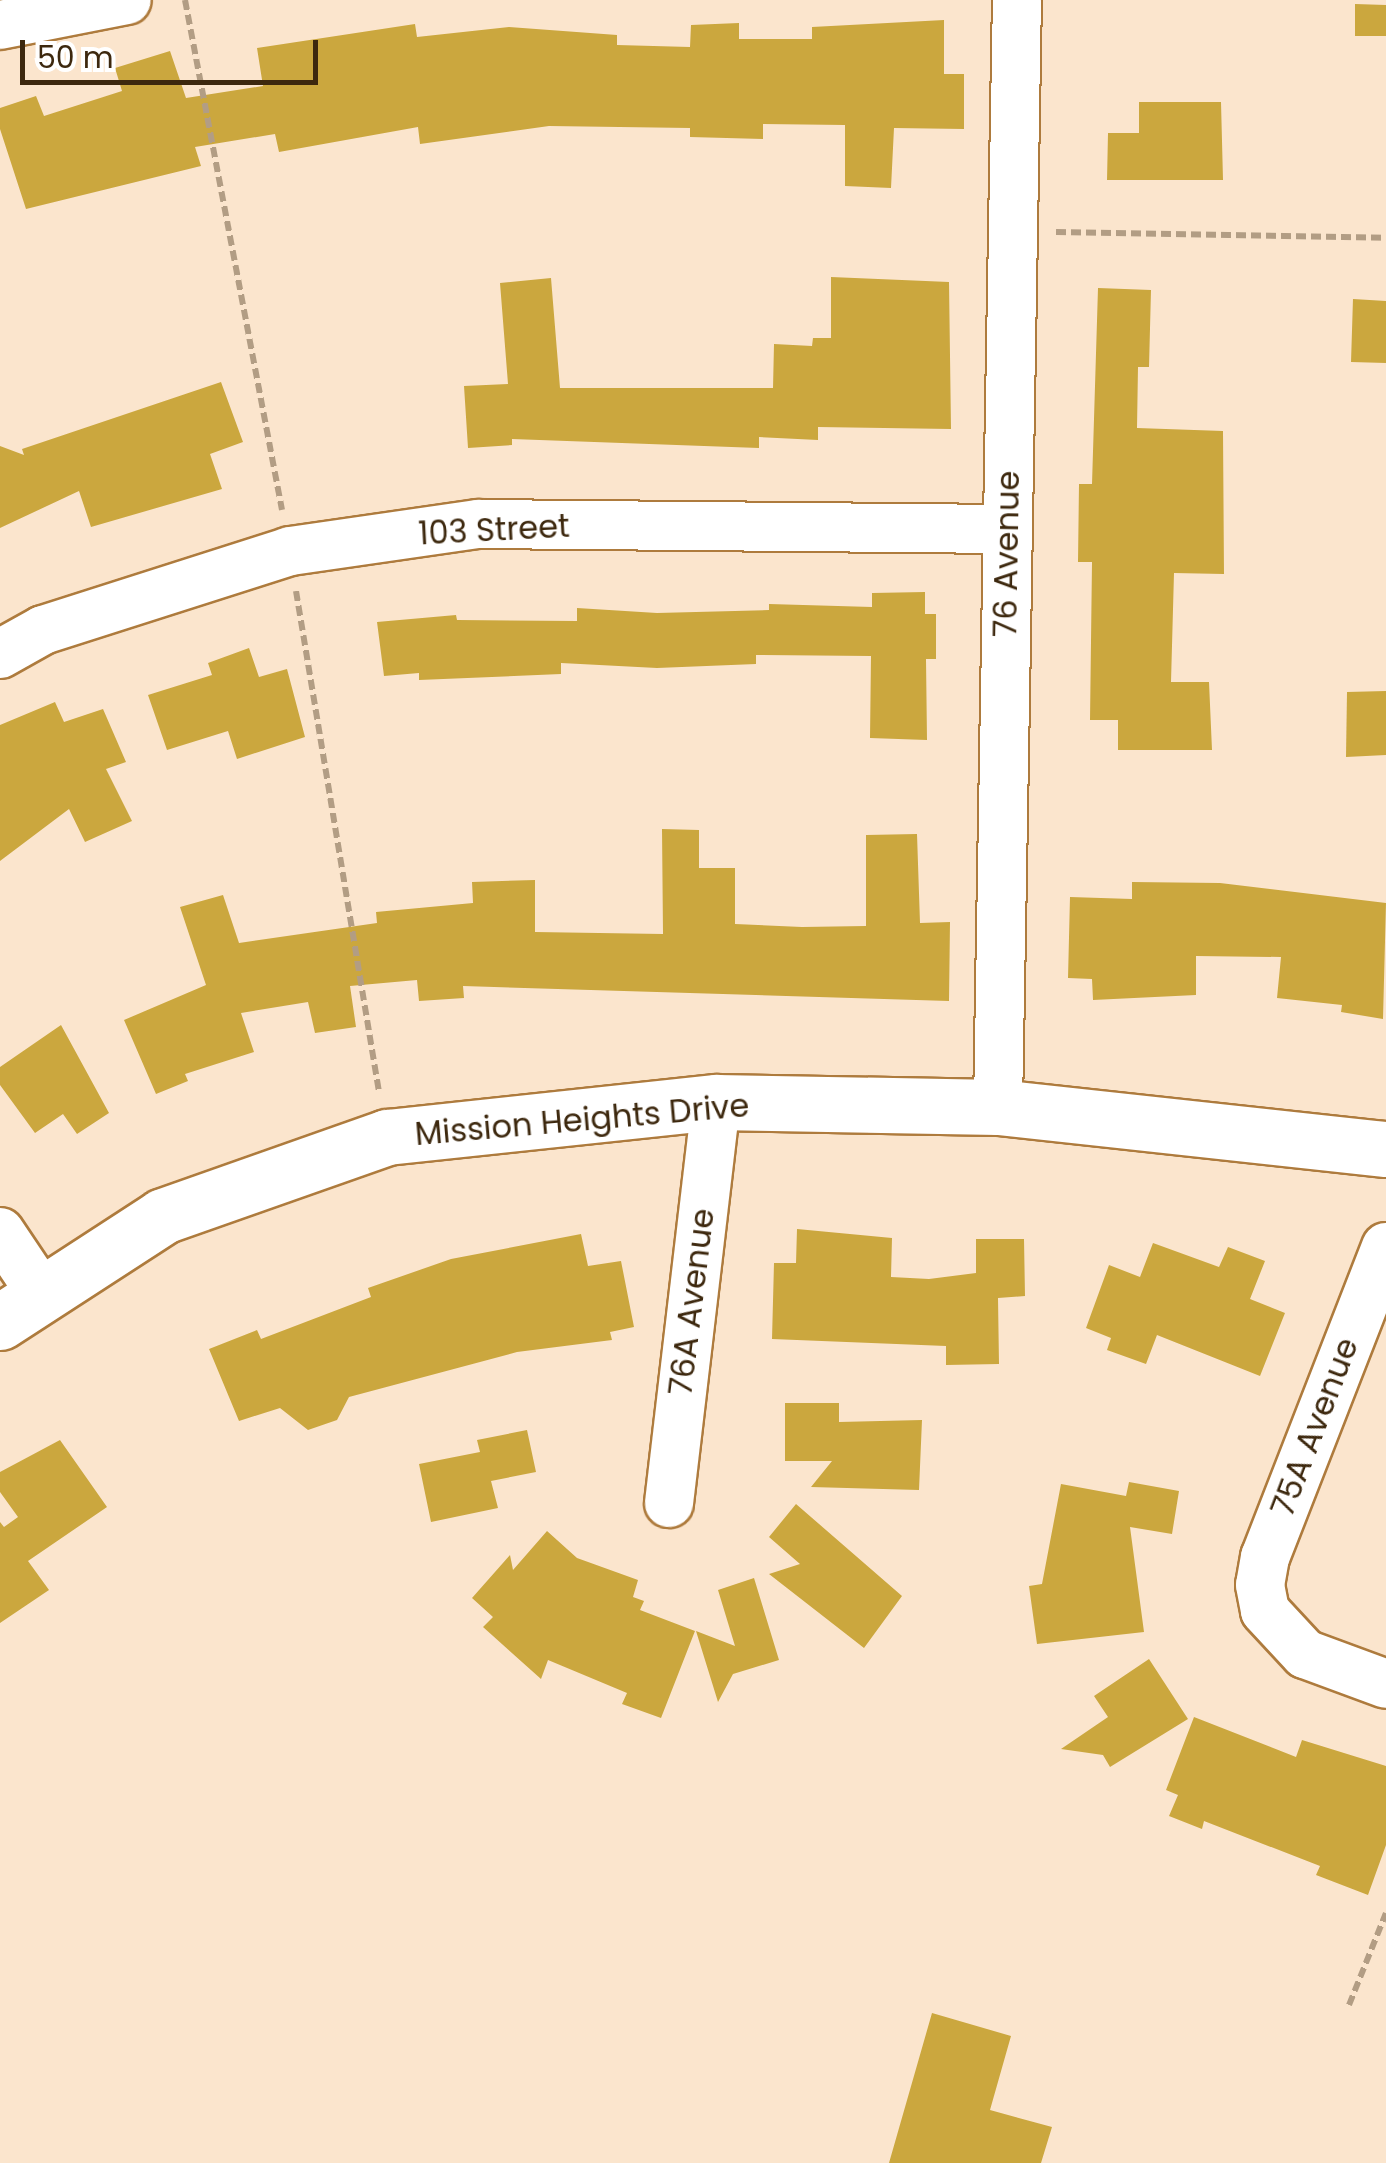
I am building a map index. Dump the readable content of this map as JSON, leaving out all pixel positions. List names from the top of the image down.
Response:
{
  "streets": {
    "street": [
      "103 Street",
      "76 Avenue",
      "Mission Heights Drive",
      "76A Avenue",
      "75A Avenue"
    ]
  },
  "crossings": [
    ["103 Street", "76 Avenue"],
    ["76 Avenue", "Mission Heights Drive"],
    ["Mission Heights Drive", "76A Avenue"]
  ],
  "scale_bar": "50 m"
}
